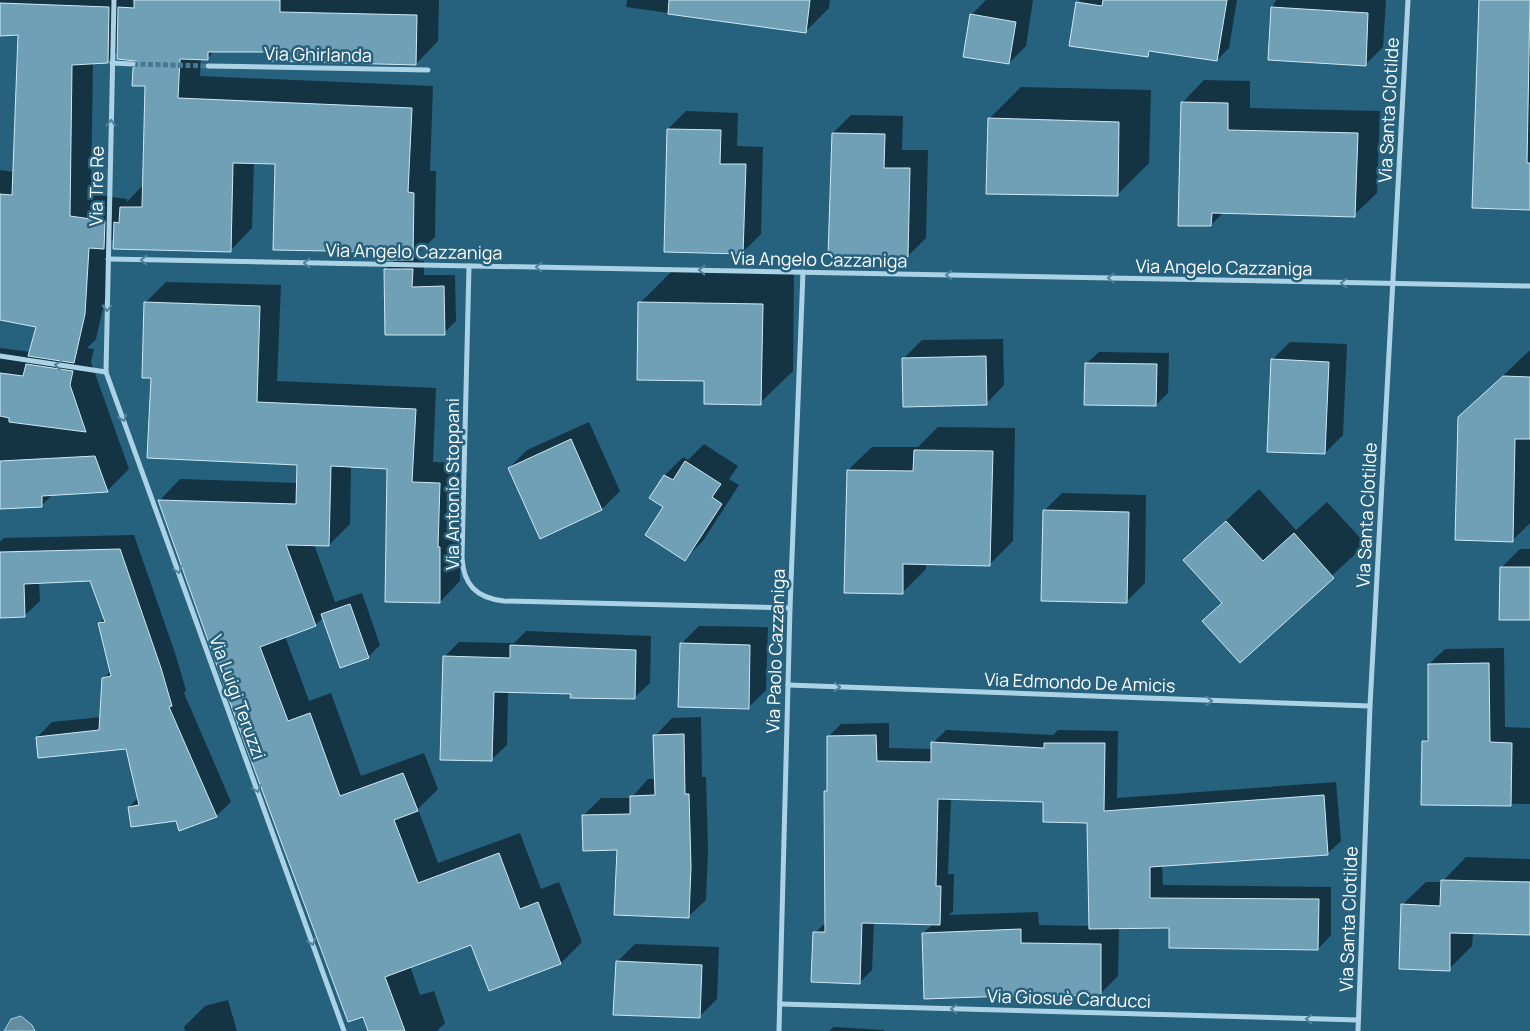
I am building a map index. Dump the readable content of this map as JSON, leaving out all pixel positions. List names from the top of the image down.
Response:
{
  "streets": {
    "street": [
      "Via Ghirlanda",
      "Via Santa Clotilde",
      "Via Tre Re",
      "Via Angelo Cazzaniga",
      "Via Antonio Stoppani",
      "Via Paolo Cazzaniga",
      "Via Edmondo De Amicis",
      "Via Luigi Teruzzi",
      "Via Giosuè Carducci"
    ]
  },
  "crossings": [
    ["Via Santa Clotilde", "Via Angelo Cazzaniga"],
    ["Via Santa Clotilde", "Via Edmondo De Amicis"],
    ["Via Santa Clotilde", "Via Giosuè Carducci"],
    ["Via Tre Re", "Via Angelo Cazzaniga"],
    ["Via Tre Re", "Via Luigi Teruzzi"],
    ["Via Angelo Cazzaniga", "Via Antonio Stoppani"],
    ["Via Angelo Cazzaniga", "Via Paolo Cazzaniga"],
    ["Via Antonio Stoppani", "Via Paolo Cazzaniga"],
    ["Via Paolo Cazzaniga", "Via Edmondo De Amicis"],
    ["Via Paolo Cazzaniga", "Via Giosuè Carducci"]
  ],
  "one_way": [
    "Via Angelo Cazzaniga",
    "Via Edmondo De Amicis",
    "Via Luigi Teruzzi",
    "Via Giosuè Carducci"
  ]
}
